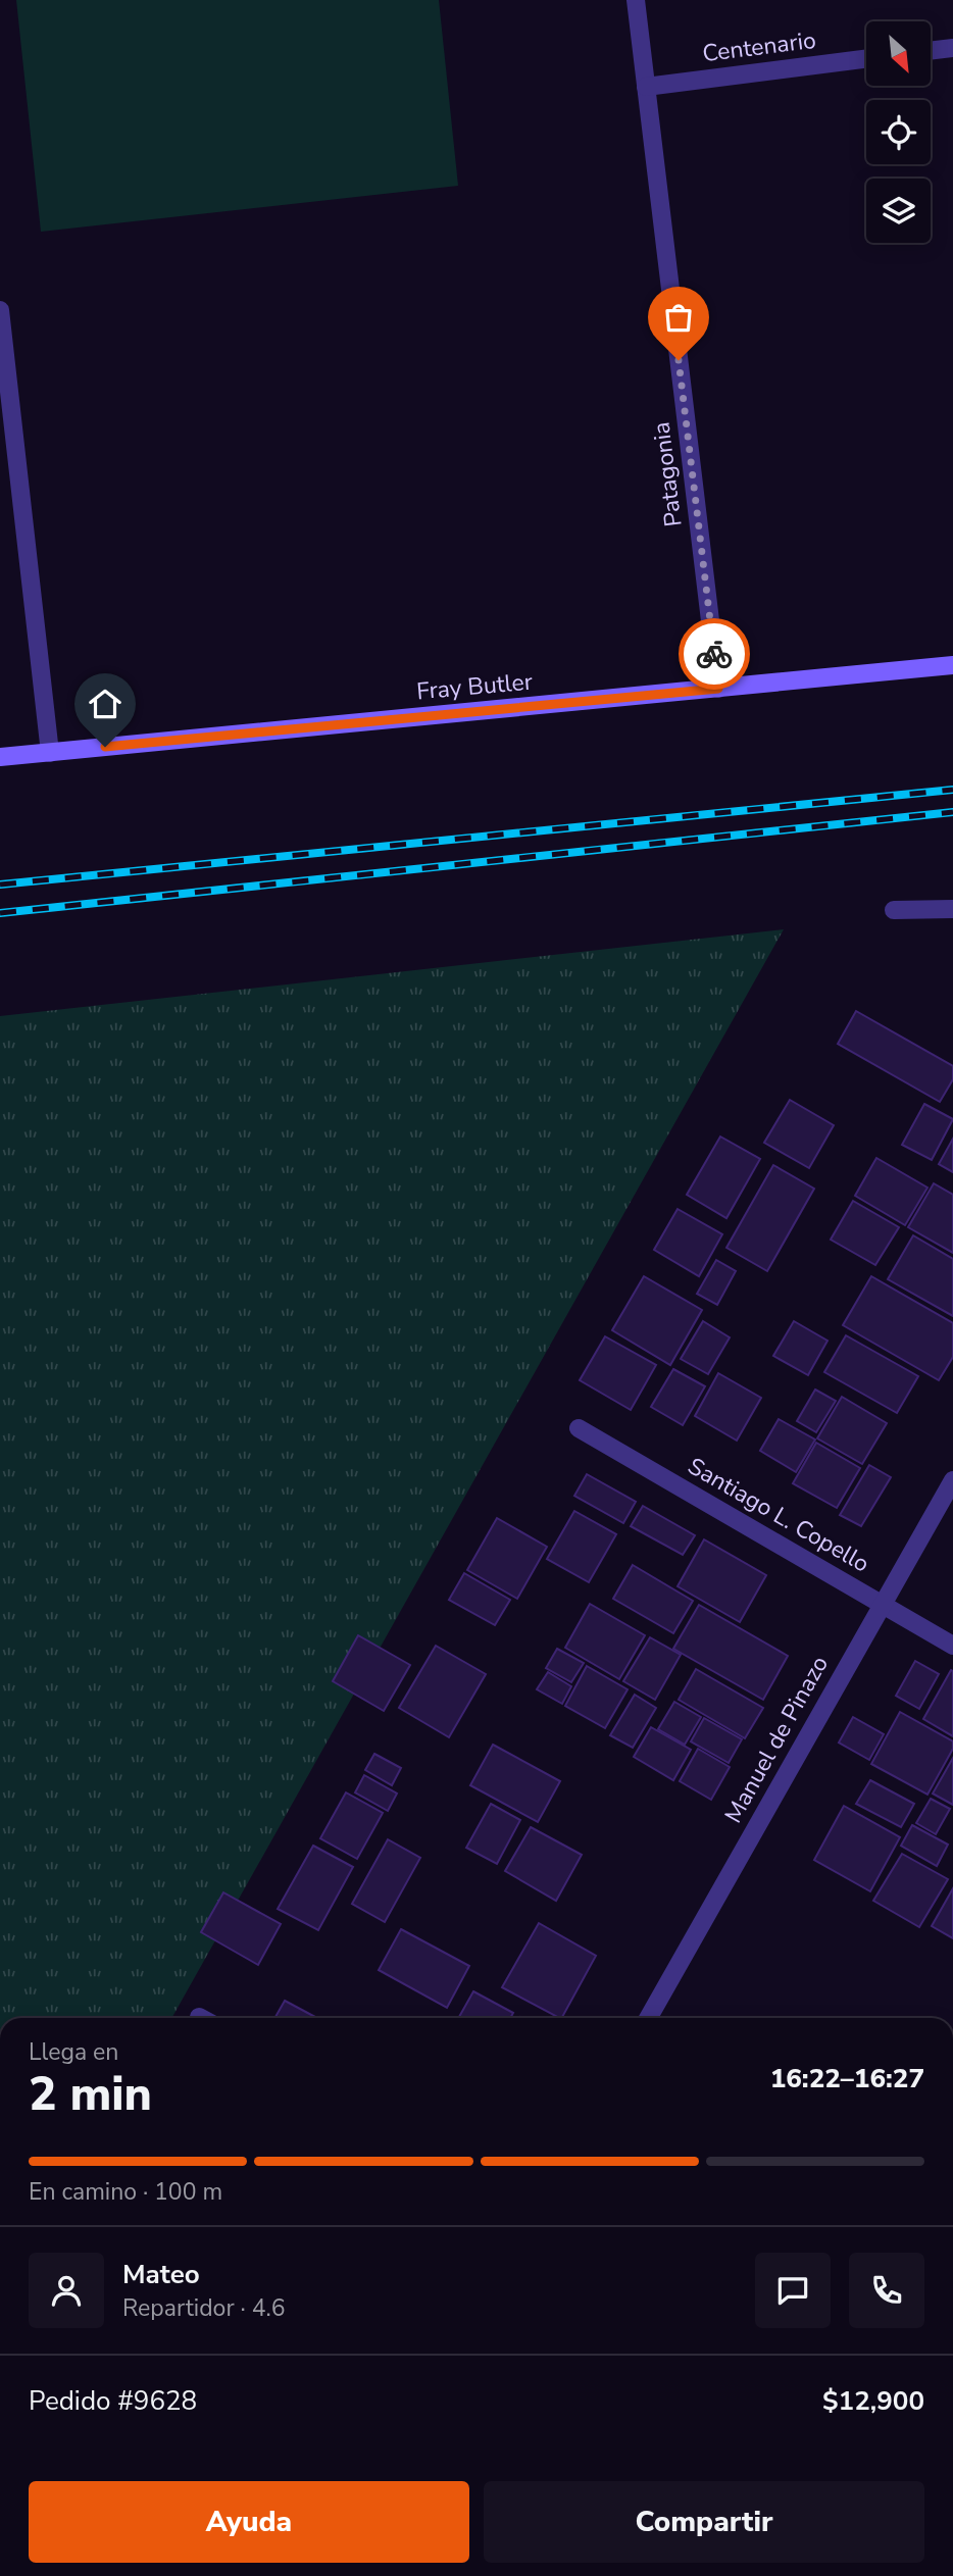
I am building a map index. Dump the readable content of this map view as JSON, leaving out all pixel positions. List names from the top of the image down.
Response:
{
  "streets": {
    "street": [
      "Centenario",
      "Patagonia",
      "Fray Butler",
      "Santiago L. Copello",
      "Manuel de Pinazo"
    ]
  },
  "crossings": [
    ["Centenario", "Patagonia"],
    ["Patagonia", "Fray Butler"],
    ["Santiago L. Copello", "Manuel de Pinazo"]
  ],
  "north": "bottom right",
  "page": {
    "heading": ["2 min", "Llega en", "16:22–16:27"],
    "panel": [
      "Mateo",
      "Repartidor · 4.6",
      "Pedido #9628",
      "$12,900"
    ],
    "bar": "En camino · 100 m",
    "buttons": ["Ayuda", "Compartir"]
  }
}
